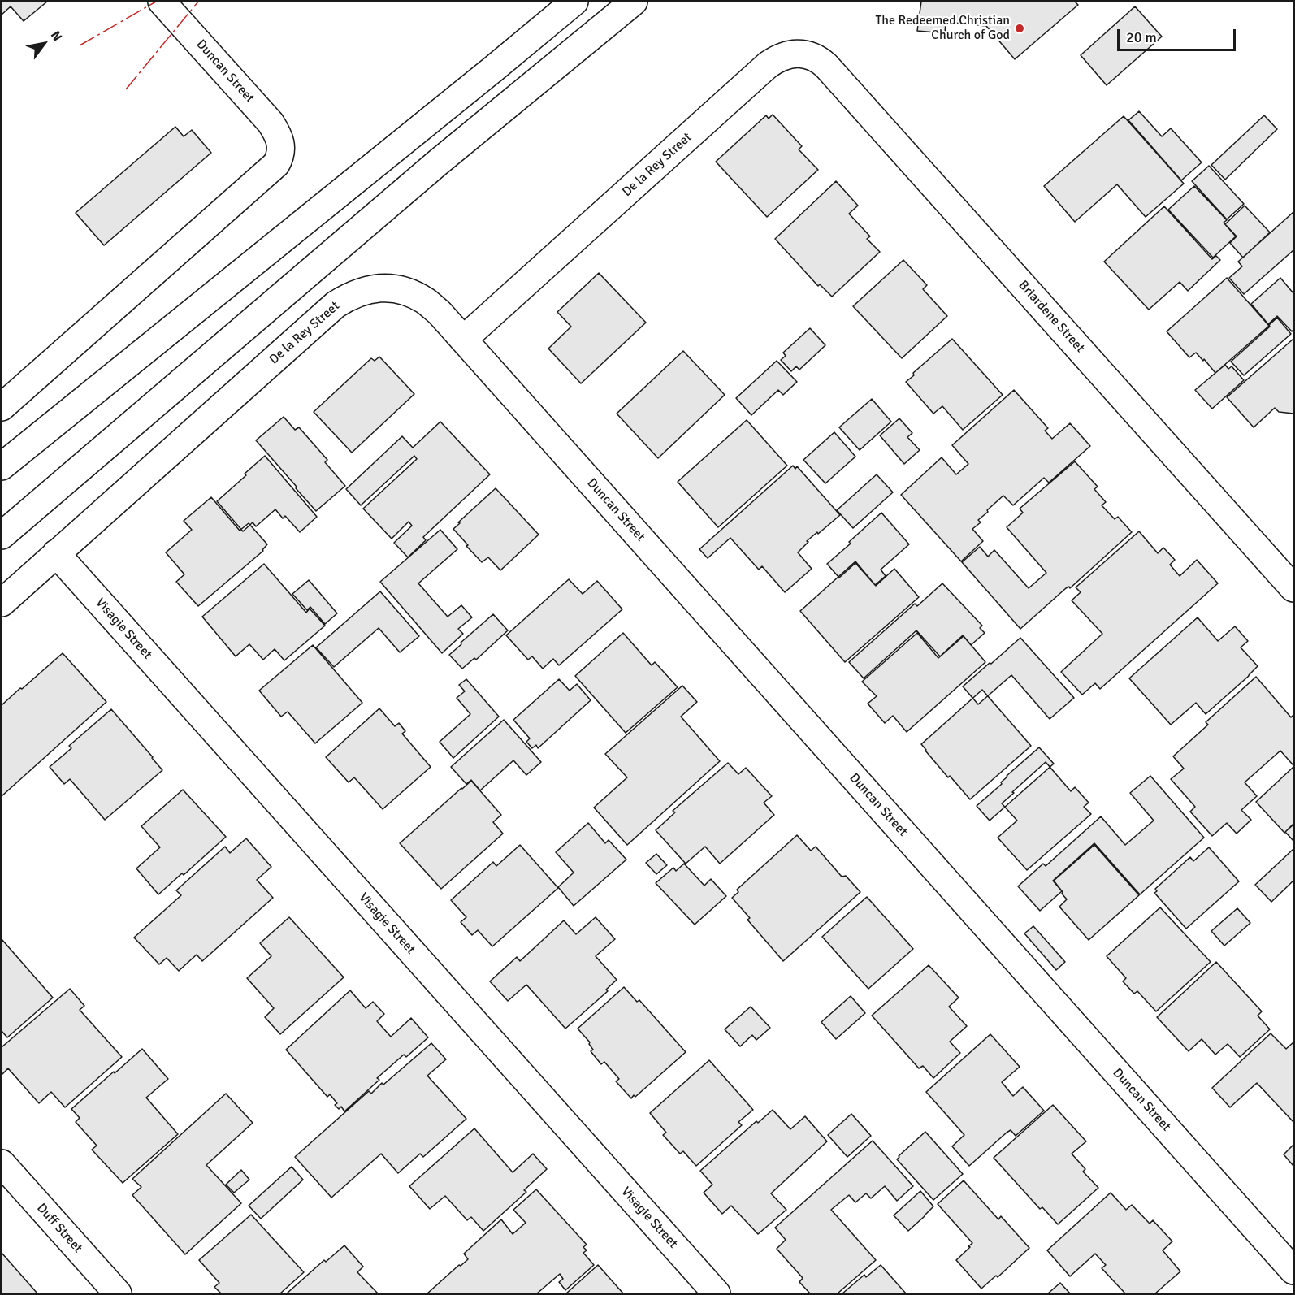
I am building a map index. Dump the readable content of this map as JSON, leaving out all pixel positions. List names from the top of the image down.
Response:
{
  "streets": {
    "street": [
      "Duncan Street",
      "De la Rey Street",
      "Briardene Street",
      "Visagie Street",
      "Duff Street"
    ]
  },
  "crossings": [
    ["Duncan Street", "De la Rey Street"],
    ["De la Rey Street", "Briardene Street"],
    ["De la Rey Street", "Visagie Street"]
  ],
  "places": ["The Redeemed Christian Church of God"],
  "scale_bar": "20 m",
  "north": "top right"
}
